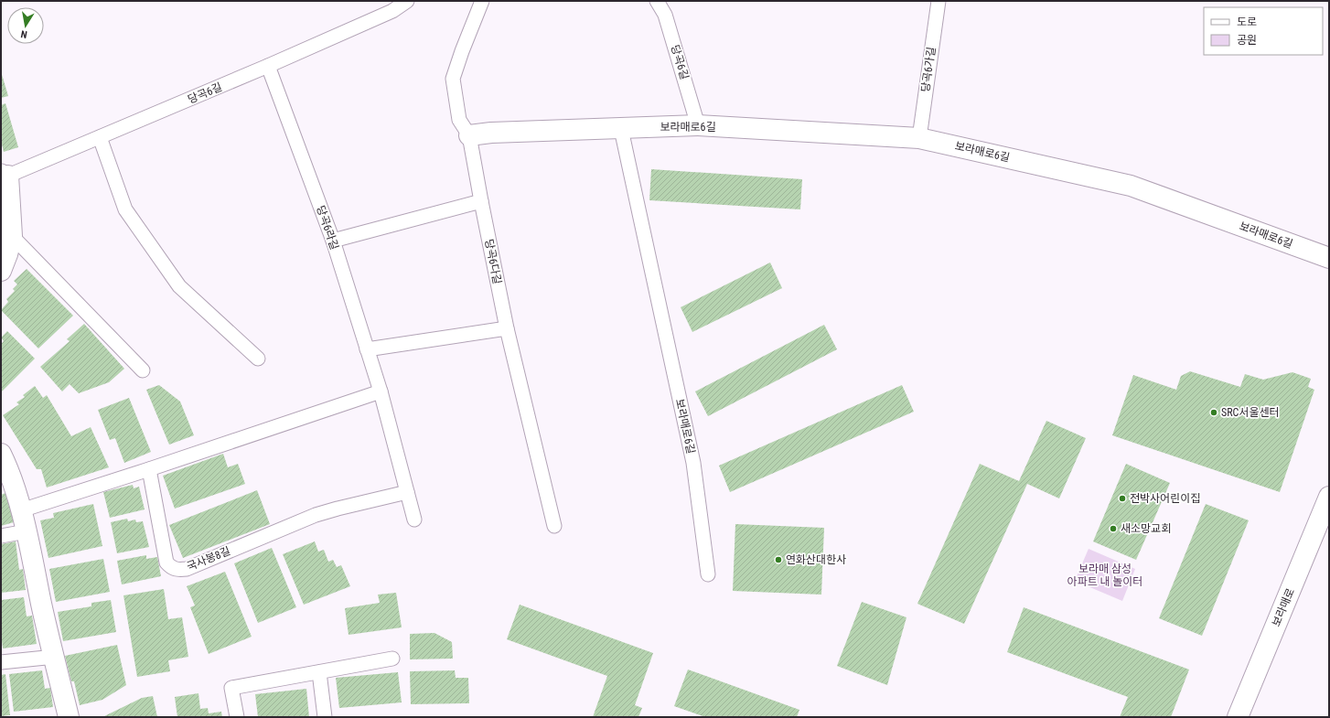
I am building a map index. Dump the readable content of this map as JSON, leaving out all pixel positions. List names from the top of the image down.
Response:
{
  "streets": {
    "street": ["보라매로6길", "보라매로"],
    "lane": [
      "당곡6길",
      "당곡6가길",
      "당곡6라길",
      "당곡6다길",
      "국사봉8길"
    ]
  },
  "crossings": [
    ["당곡6길", "보라매로6길"],
    ["당곡6길", "당곡6라길"],
    ["당곡6가길", "보라매로6길"],
    ["보라매로6길", "당곡6다길"],
    ["당곡6라길", "국사봉8길"]
  ],
  "parks": ["보라매 삼성 아파트 내 놀이터"],
  "places": [
    "SRC서울센터",
    "전박사어린이집",
    "새소망교회",
    "연화산대한사"
  ],
  "legend": ["도로", "공원"],
  "north": "bottom"
}
